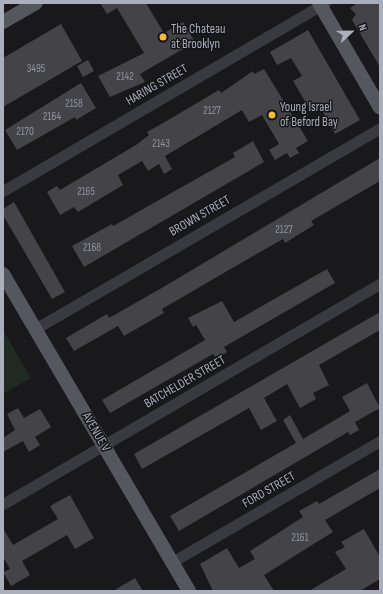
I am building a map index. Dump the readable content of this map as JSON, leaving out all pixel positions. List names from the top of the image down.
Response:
{
  "streets": {
    "main road": ["AVENUE V"],
    "street": [
      "HARING STREET",
      "BROWN STREET",
      "BATCHELDER STREET",
      "FORD STREET"
    ]
  },
  "crossings": [
    ["BROWN STREET", "AVENUE V"],
    ["BATCHELDER STREET", "AVENUE V"],
    ["AVENUE V", "FORD STREET"]
  ],
  "places": ["The Chateau at Brooklyn", "Young Israel of Beford Bay"],
  "house_numbers": [
    "3495",
    "2142",
    "2158",
    "2127",
    "2164",
    "2170",
    "2143",
    "2165",
    "2127",
    "2168",
    "2161"
  ],
  "north": "right"
}
